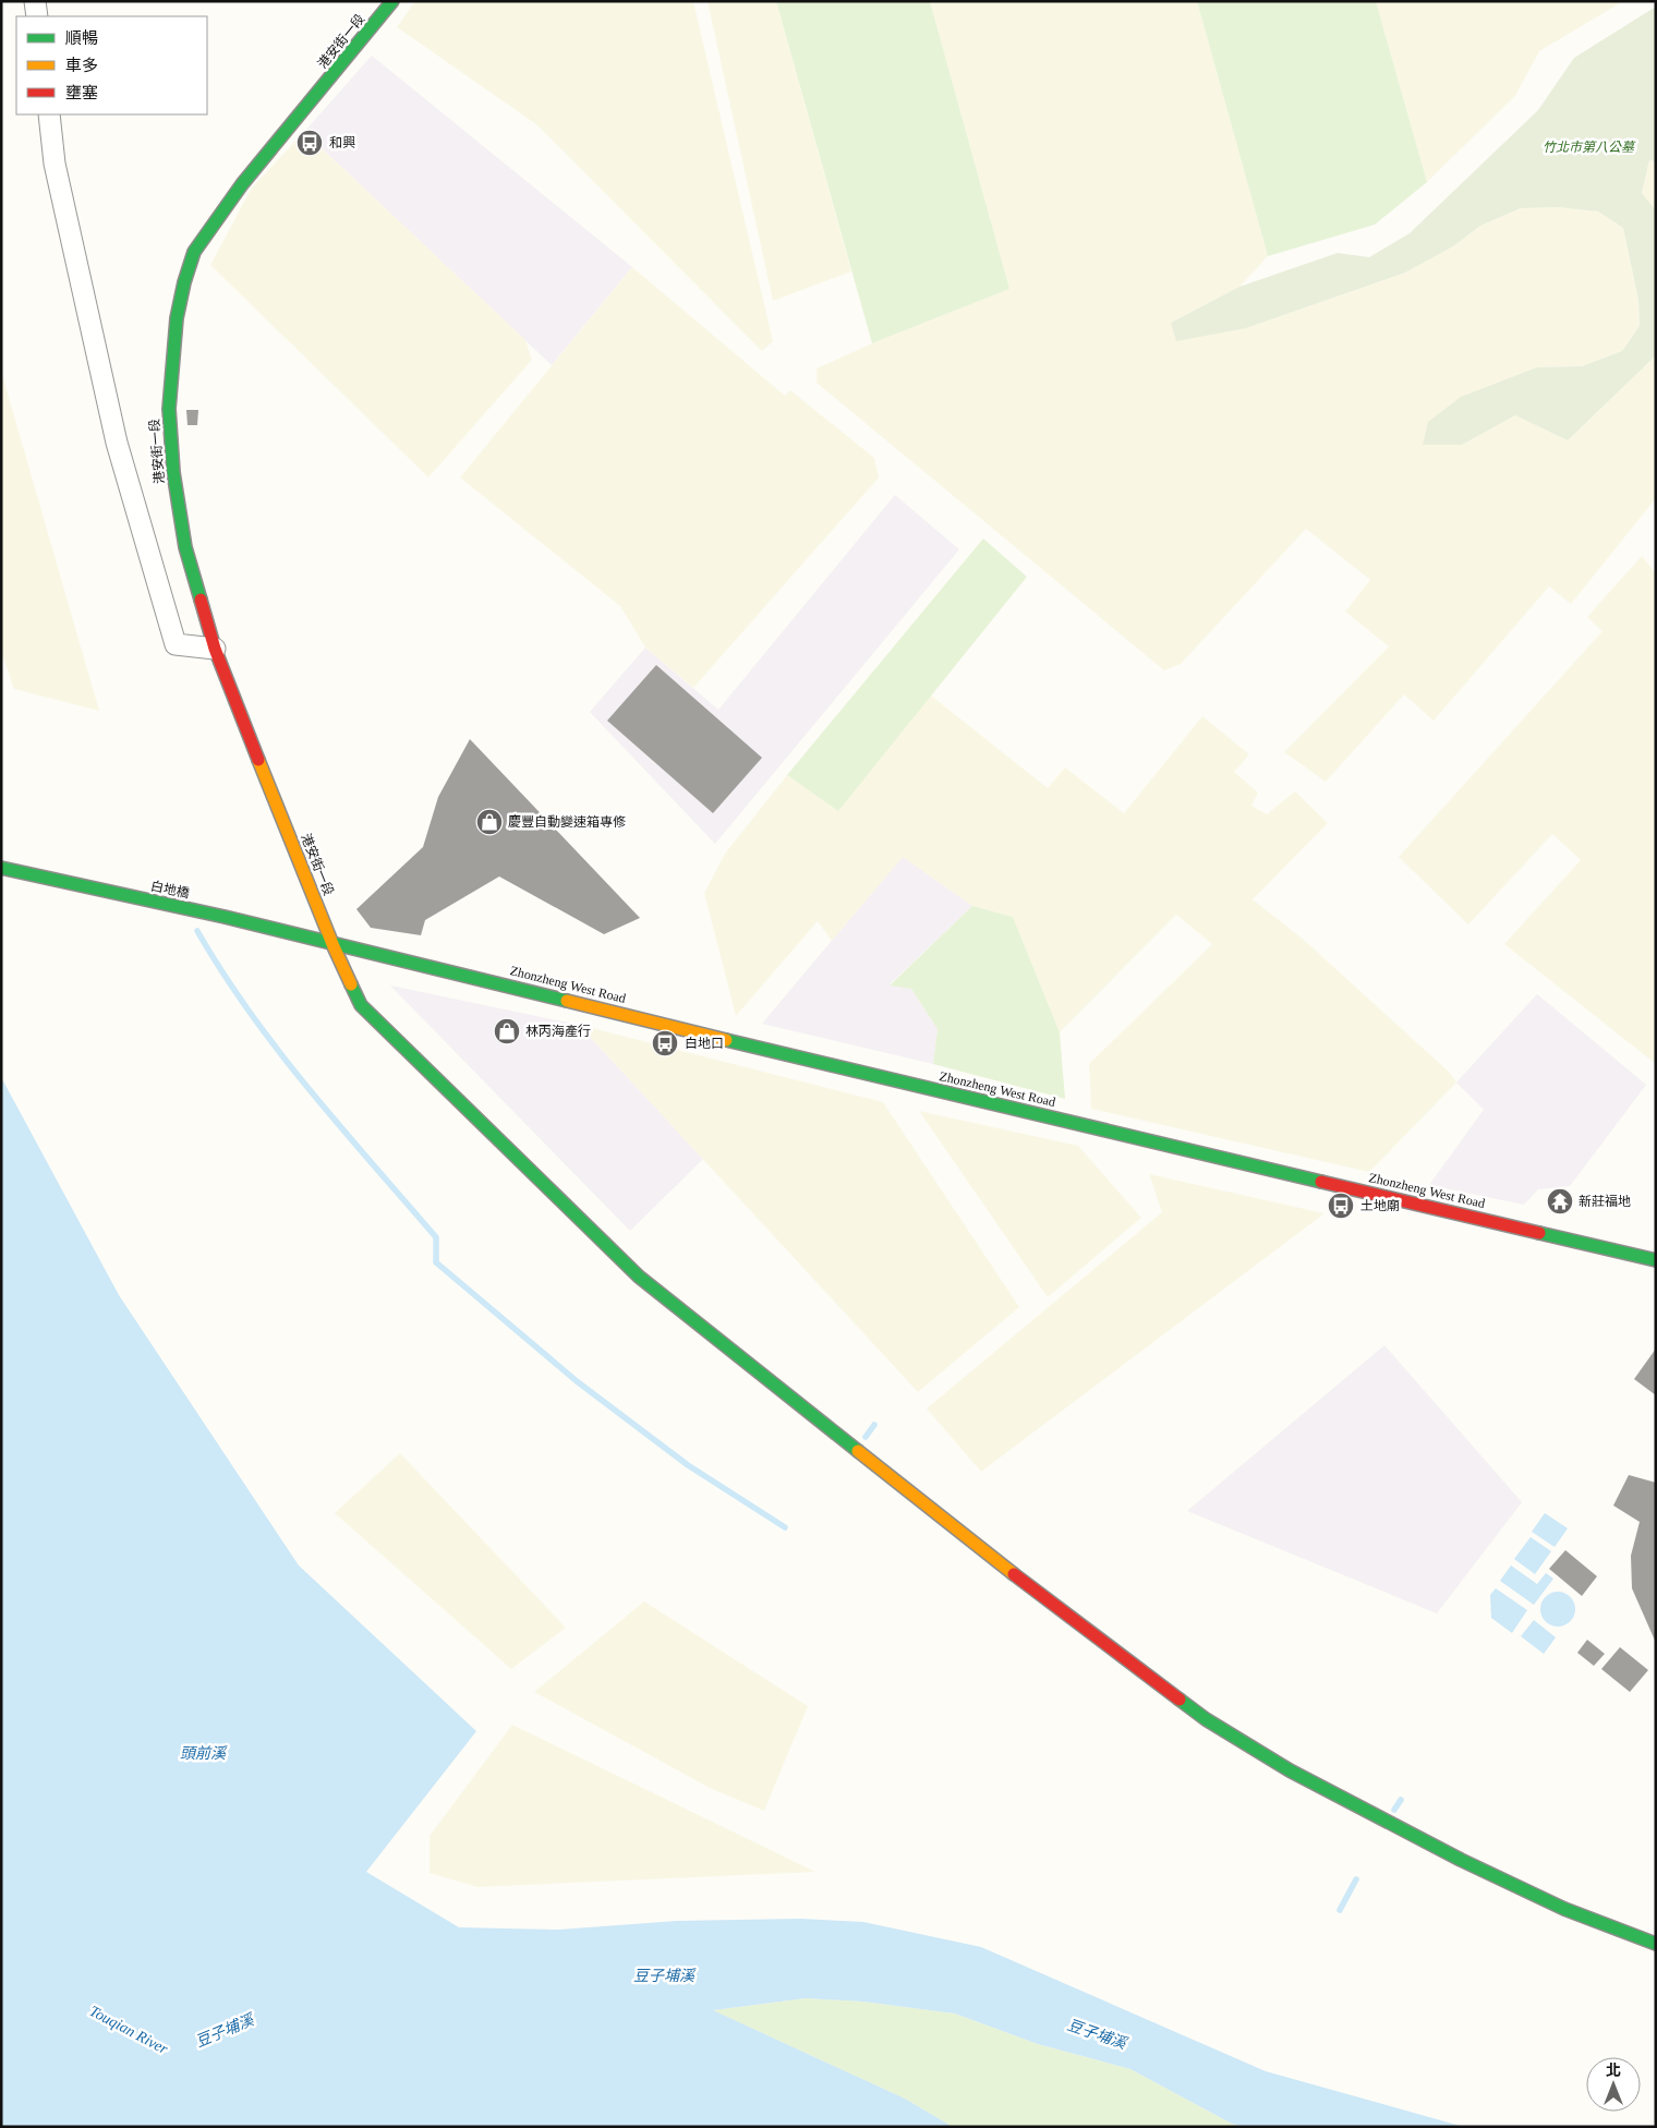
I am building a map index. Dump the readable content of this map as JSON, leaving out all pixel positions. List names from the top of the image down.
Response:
{
  "streets": {
    "street": ["港安街一段", "白地橋", "Zhonzheng West Road"]
  },
  "crossings": [
    ["港安街一段", "白地橋"],
    ["港安街一段", "Zhonzheng West Road"],
    ["白地橋", "Zhonzheng West Road"]
  ],
  "water": ["頭前溪", "豆子埔溪", "Touqian River"],
  "parks": ["竹北市第八公墓"],
  "places": {
    "bus stop": ["和興", "白地口", "土地廟"],
    "shop": ["慶豐自動變速箱專修", "林丙海產行"],
    "temple": ["新莊福地"]
  },
  "legend": ["順暢", "車多", "壅塞"],
  "north": "top"
}
